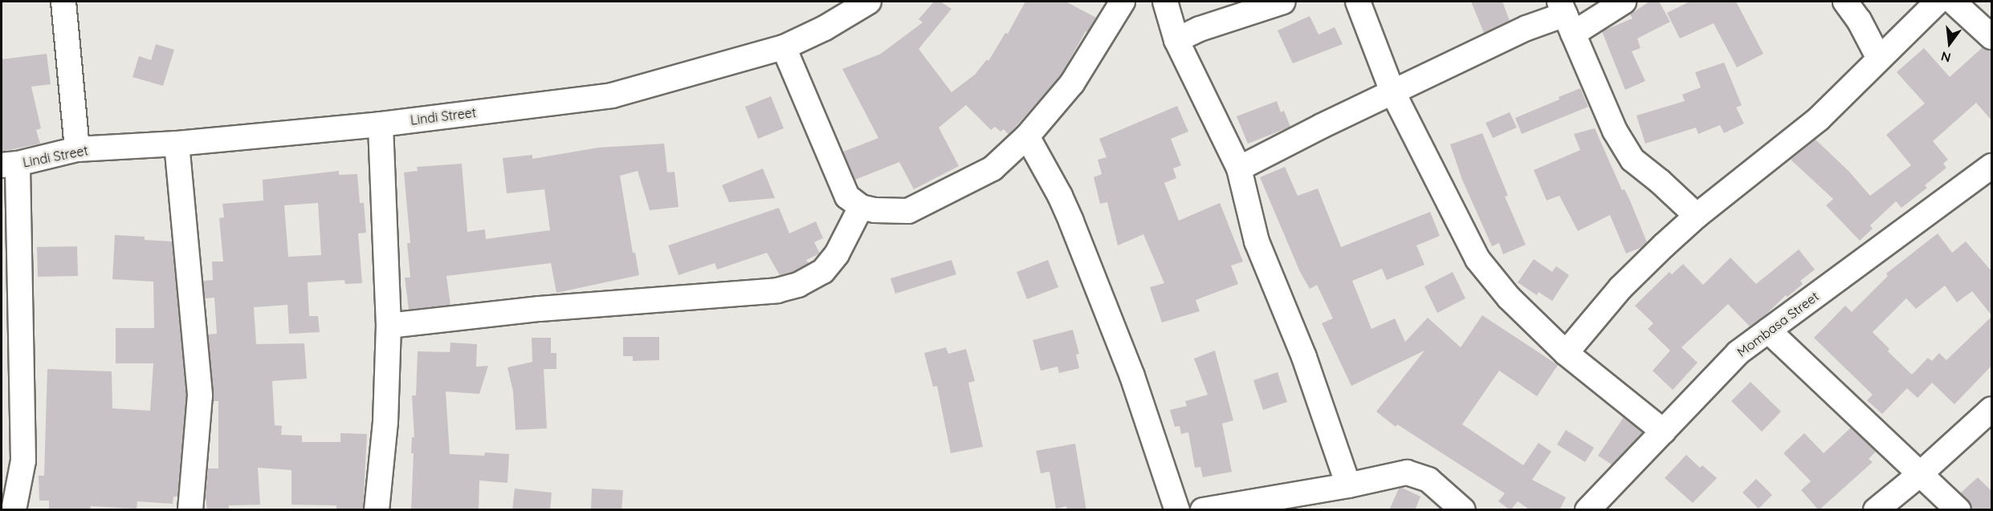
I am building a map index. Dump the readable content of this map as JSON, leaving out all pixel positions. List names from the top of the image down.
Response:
{
  "streets": {
    "street": ["Lindi Street", "Mombasa Street"]
  },
  "north": "bottom"
}
